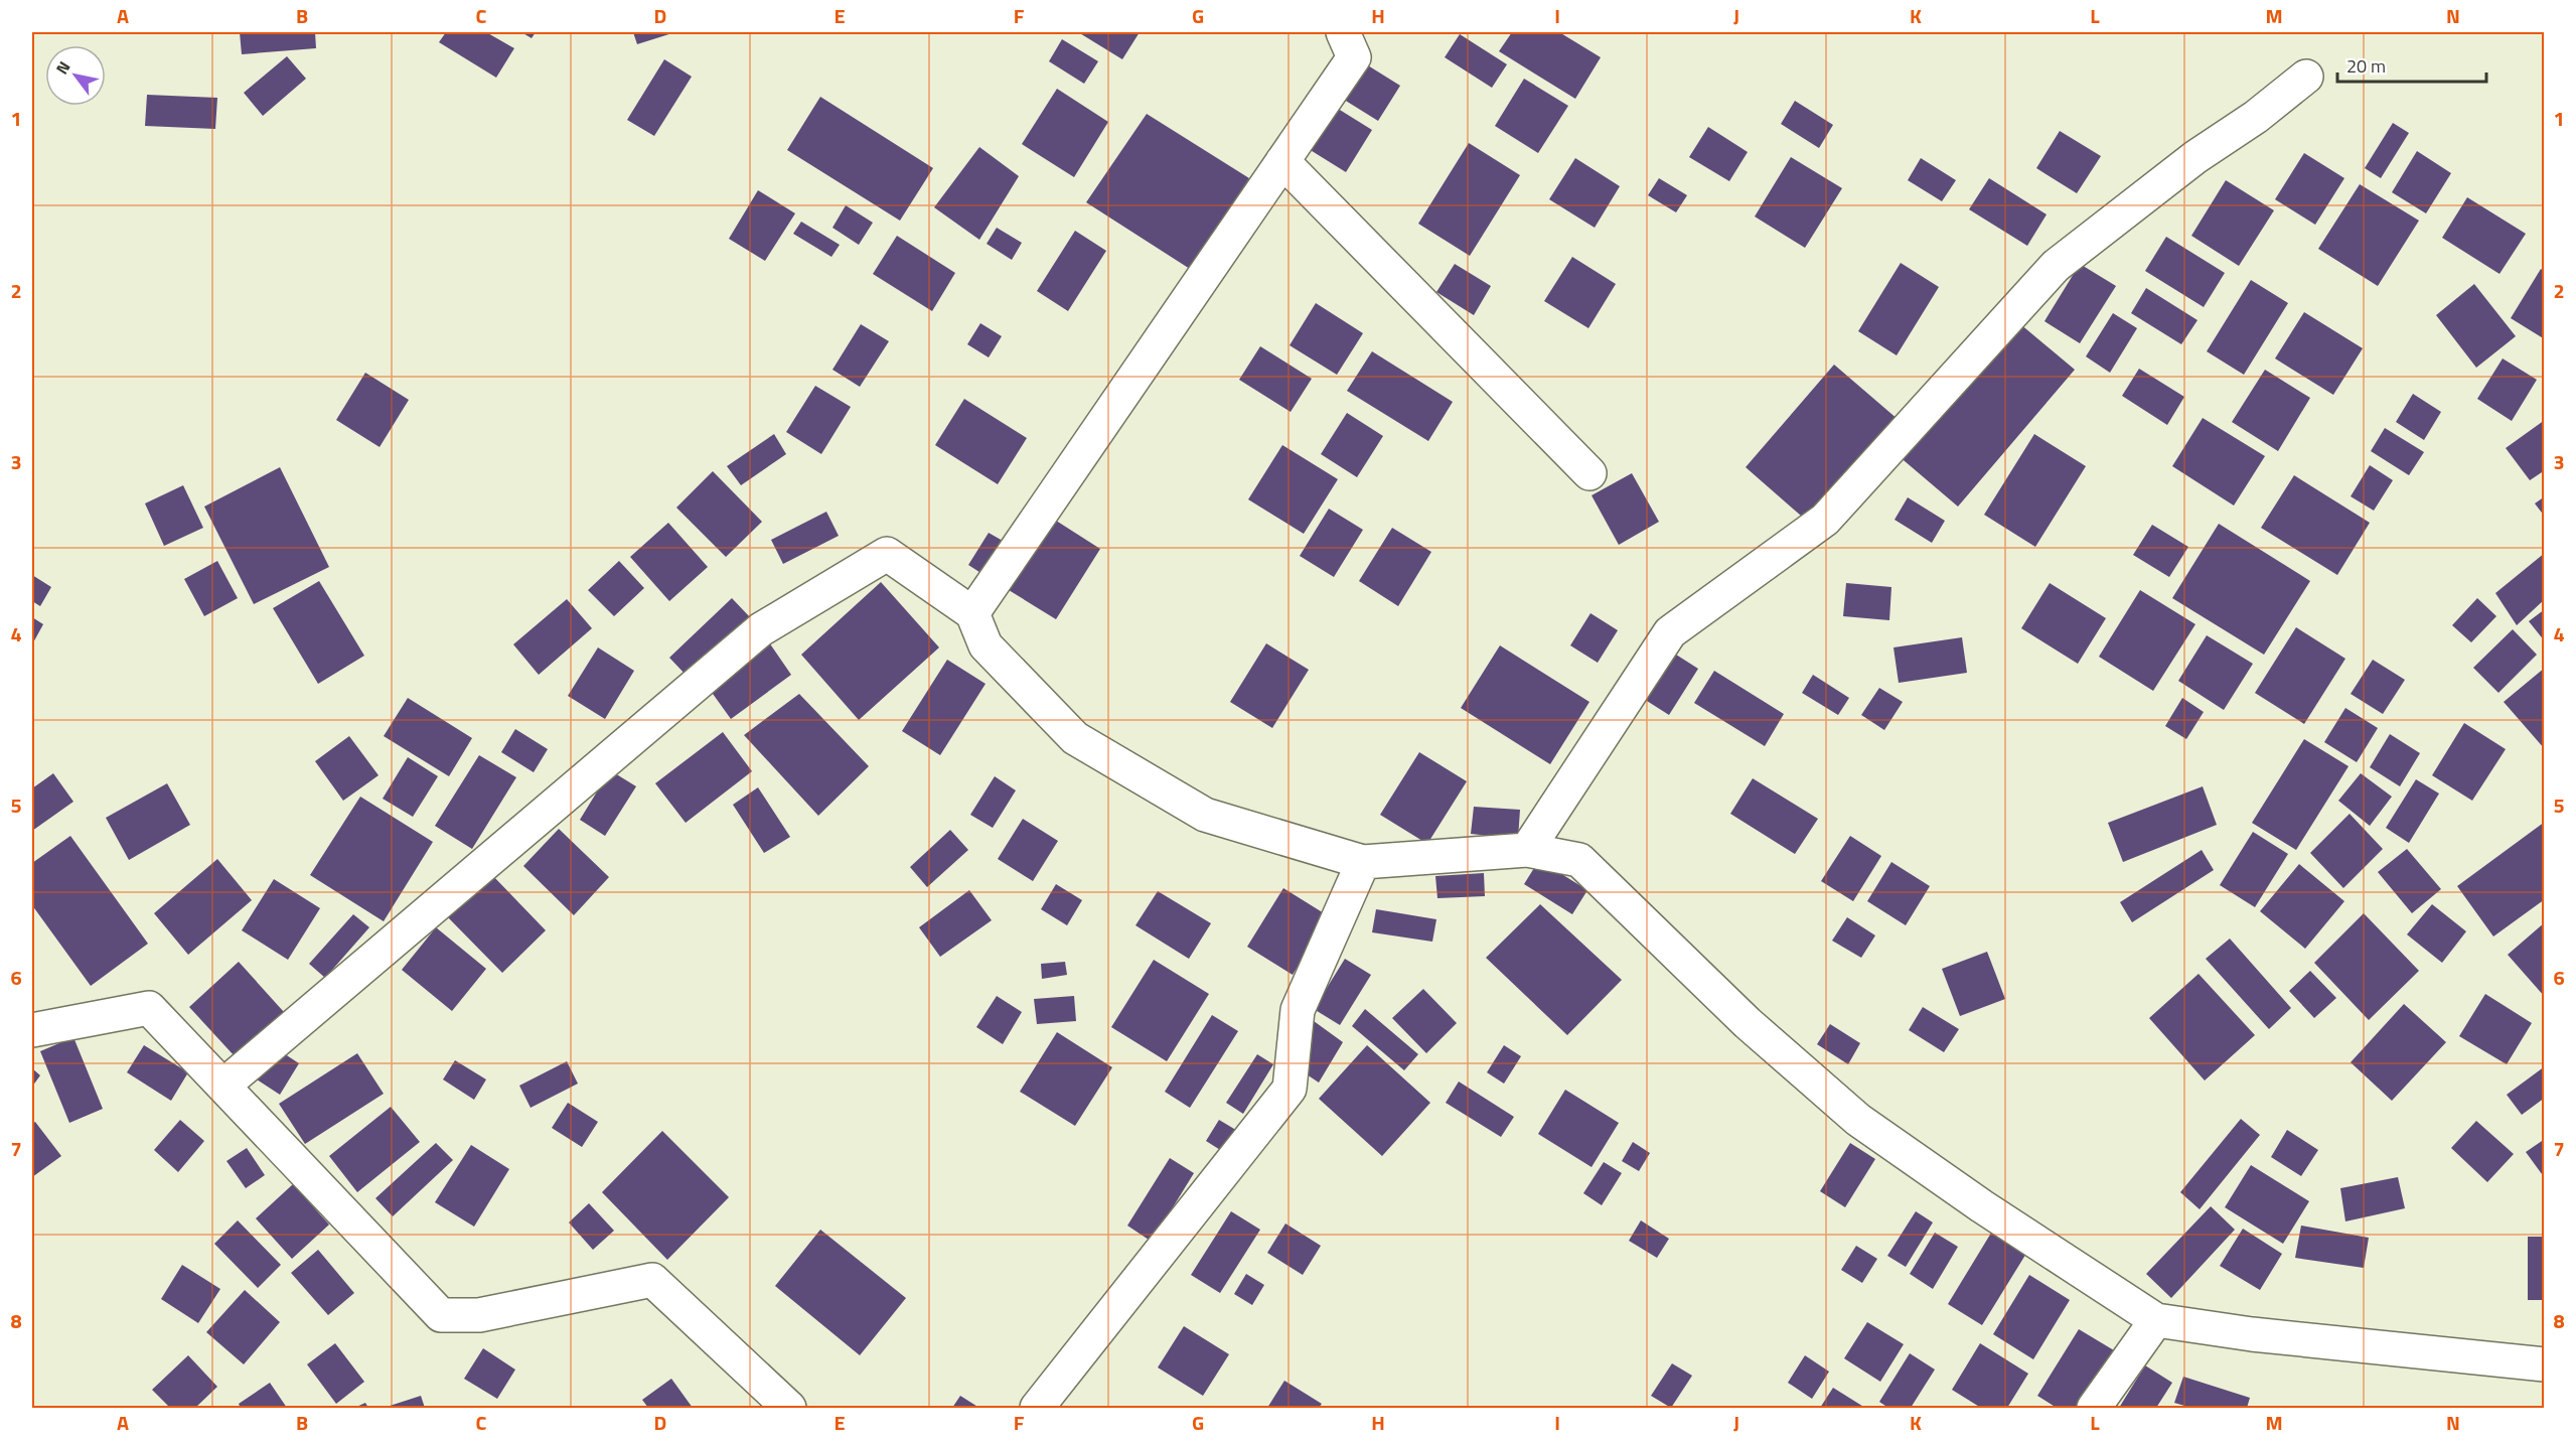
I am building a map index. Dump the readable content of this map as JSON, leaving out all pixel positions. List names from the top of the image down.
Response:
{
  "scale_bar": "20 m",
  "north": "top left",
  "grid": {
    "columns": [
      "A",
      "B",
      "C",
      "D",
      "E",
      "F",
      "G",
      "H",
      "I",
      "J",
      "K",
      "L",
      "M",
      "N"
    ],
    "rows": [
      "1",
      "2",
      "3",
      "4",
      "5",
      "6",
      "7",
      "8"
    ]
  }
}
